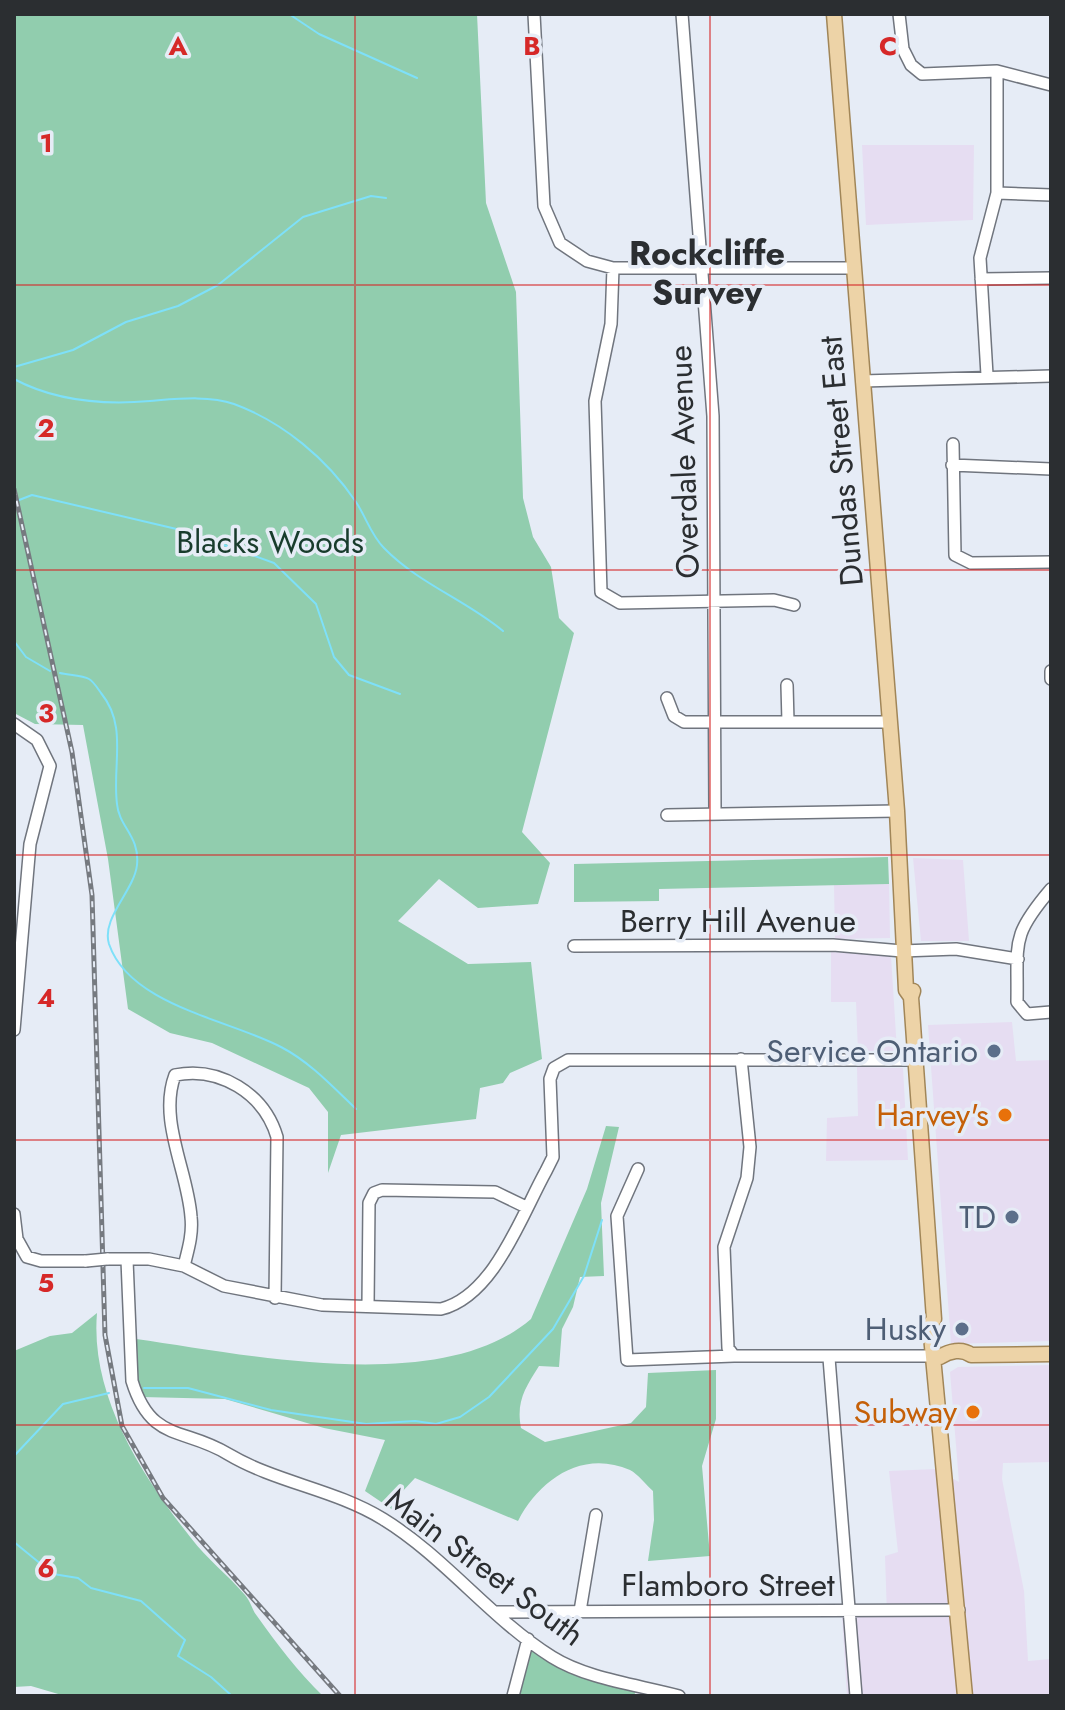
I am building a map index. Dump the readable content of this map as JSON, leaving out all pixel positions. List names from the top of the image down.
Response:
{
  "streets": {
    "main road": ["Dundas Street East"],
    "street": [
      "Overdale Avenue",
      "Berry Hill Avenue",
      "Main Street South",
      "Flamboro Street"
    ]
  },
  "crossings": [
    ["Dundas Street East", "Berry Hill Avenue"],
    ["Dundas Street East", "Flamboro Street"],
    ["Main Street South", "Flamboro Street"]
  ],
  "districts": ["Rockcliffe Survey"],
  "parks": ["Blacks Woods"],
  "places": [
    "Service Ontario",
    "Harvey's",
    "TD",
    "Husky",
    "Subway"
  ],
  "grid": {
    "columns": ["A", "B", "C"],
    "rows": [
      "1",
      "2",
      "3",
      "4",
      "5",
      "6"
    ]
  }
}
